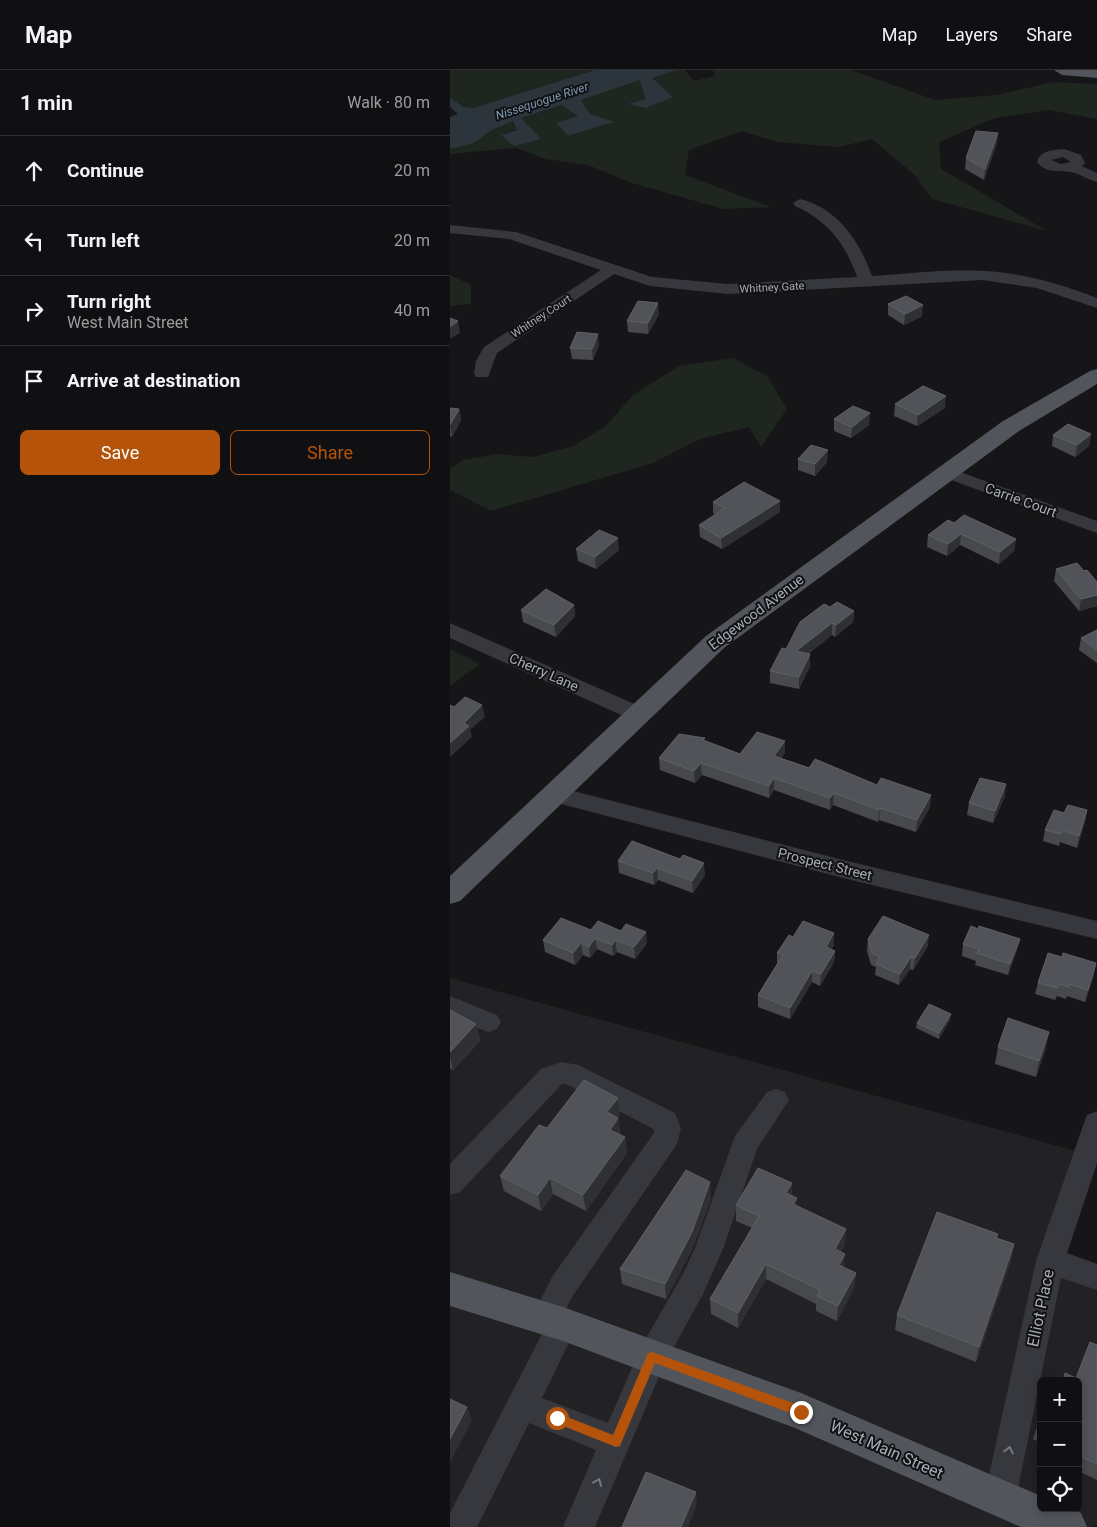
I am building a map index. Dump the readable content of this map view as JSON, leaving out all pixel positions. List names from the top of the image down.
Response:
{
  "streets": {
    "main road": ["Edgewood Avenue", "West Main Street"],
    "street": [
      "Whitney Gate",
      "Whitney Court",
      "Carrie Court",
      "Cherry Lane",
      "Prospect Street",
      "Elliot Place"
    ]
  },
  "crossings": [
    ["Whitney Gate", "Whitney Court"],
    ["Carrie Court", "Edgewood Avenue"],
    ["Edgewood Avenue", "Cherry Lane"],
    ["Edgewood Avenue", "Prospect Street"],
    ["Elliot Place", "West Main Street"]
  ],
  "one_way": ["Elliot Place"],
  "water": ["Nissequogue River"],
  "page": {
    "header": "Map",
    "nav": ["Map", "Layers", "Share"],
    "heading": ["1 min", "Walk · 80 m"],
    "list": [
      ["Continue", "20 m"],
      ["Turn left", "20 m"],
      ["Turn right", "West Main Street", "40 m"],
      "Arrive at destination"
    ],
    "buttons": ["Save", "Share"],
    "map_buttons": ["+", "−"]
  }
}
